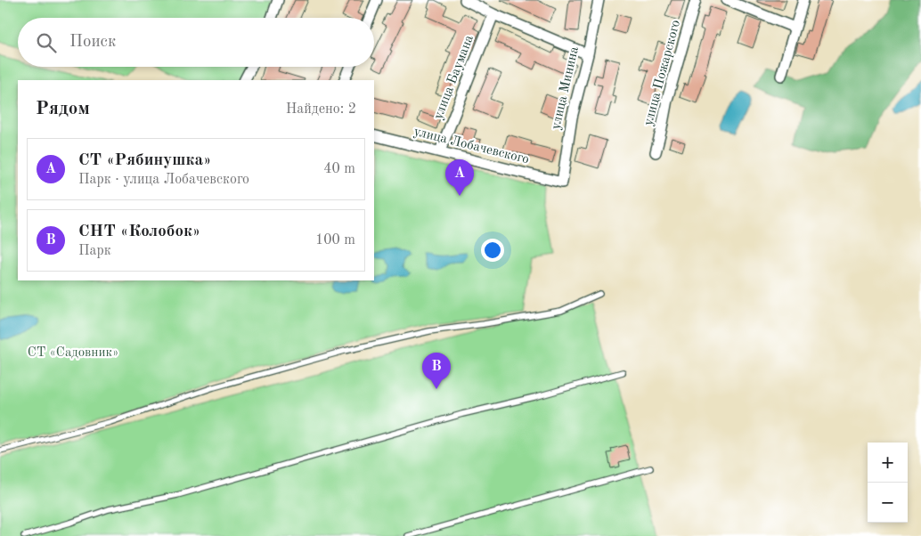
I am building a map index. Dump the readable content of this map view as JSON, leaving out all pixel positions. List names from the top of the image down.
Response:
{
  "streets": {
    "street": [
      "улица Пожарского",
      "улица Баумана",
      "улица Минина",
      "улица Лобачевского"
    ]
  },
  "crossings": [
    ["улица Баумана", "улица Лобачевского"],
    ["улица Минина", "улица Лобачевского"]
  ],
  "parks": ["СТ «Садовник»"],
  "page": {
    "search": "Поиск",
    "heading": ["Рядом", "Найдено: 2"],
    "list": [
      {
        "mark": "A",
        "name": "СТ «Рябинушка»",
        "note": "Парк · улица Лобачевского",
        "value": "40 m"
      },
      {
        "mark": "B",
        "name": "СНТ «Колобок»",
        "note": "Парк",
        "value": "100 m"
      }
    ],
    "pins": ["A", "B"],
    "map_buttons": ["+", "−"]
  }
}
